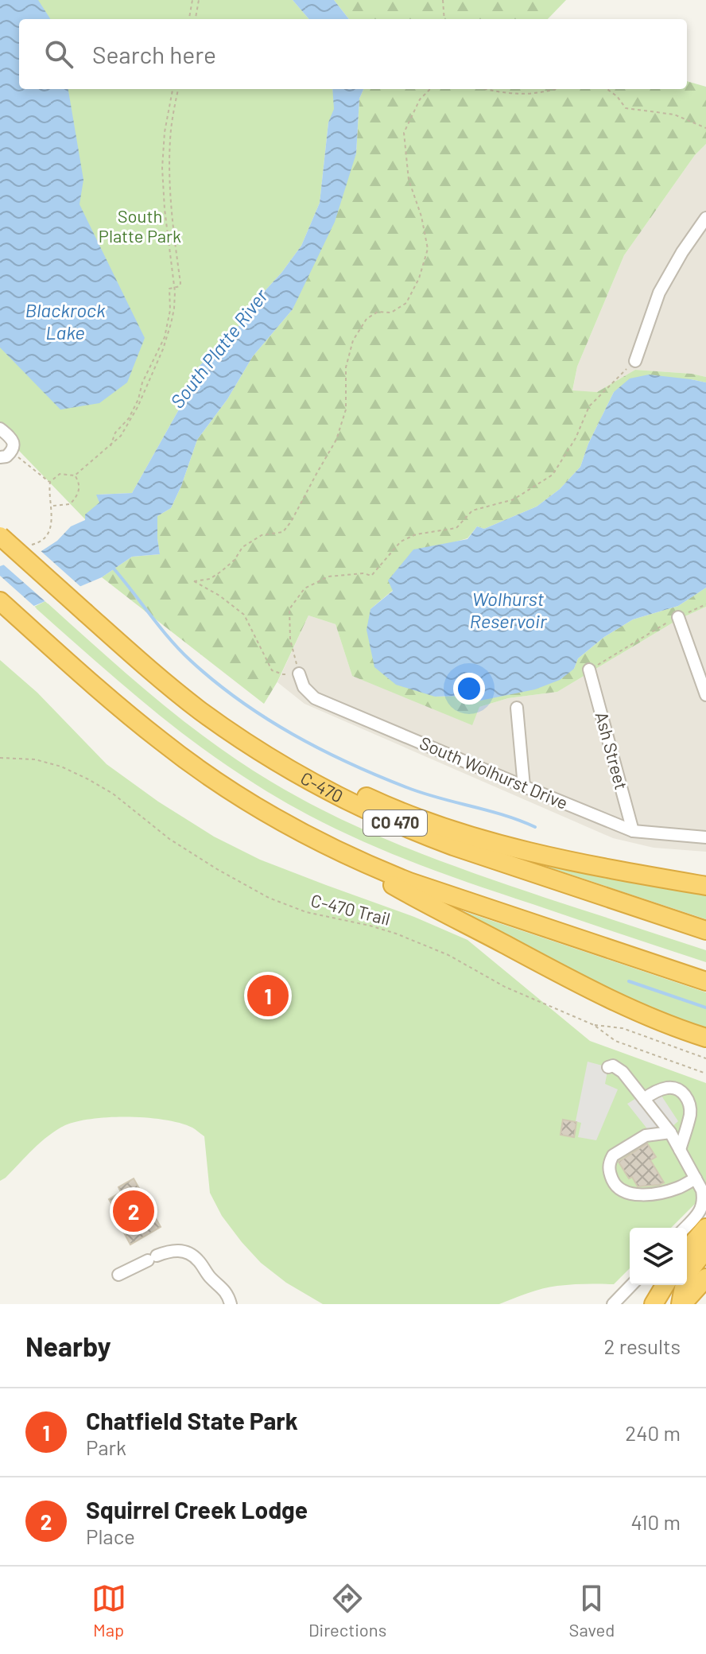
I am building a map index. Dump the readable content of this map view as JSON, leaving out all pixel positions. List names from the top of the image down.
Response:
{
  "streets": {
    "highway": ["C-470", "CO 470"],
    "street": ["Ash Street", "South Wolhurst Drive"],
    "path": ["C-470 Trail"]
  },
  "crossings": [
    ["Ash Street", "South Wolhurst Drive"]
  ],
  "water": ["Blackrock Lake", "South Platte River", "Wolhurst Reservoir"],
  "parks": ["South Platte Park"],
  "page": {
    "search": "Search here",
    "pins": ["1", "2"],
    "heading": ["Nearby", "2 results"],
    "list": [
      {
        "mark": "1",
        "name": "Chatfield State Park",
        "note": "Park",
        "value": "240 m"
      },
      {
        "mark": "2",
        "name": "Squirrel Creek Lodge",
        "note": "Place",
        "value": "410 m"
      }
    ],
    "nav": ["Map", "Directions", "Saved"]
  }
}
